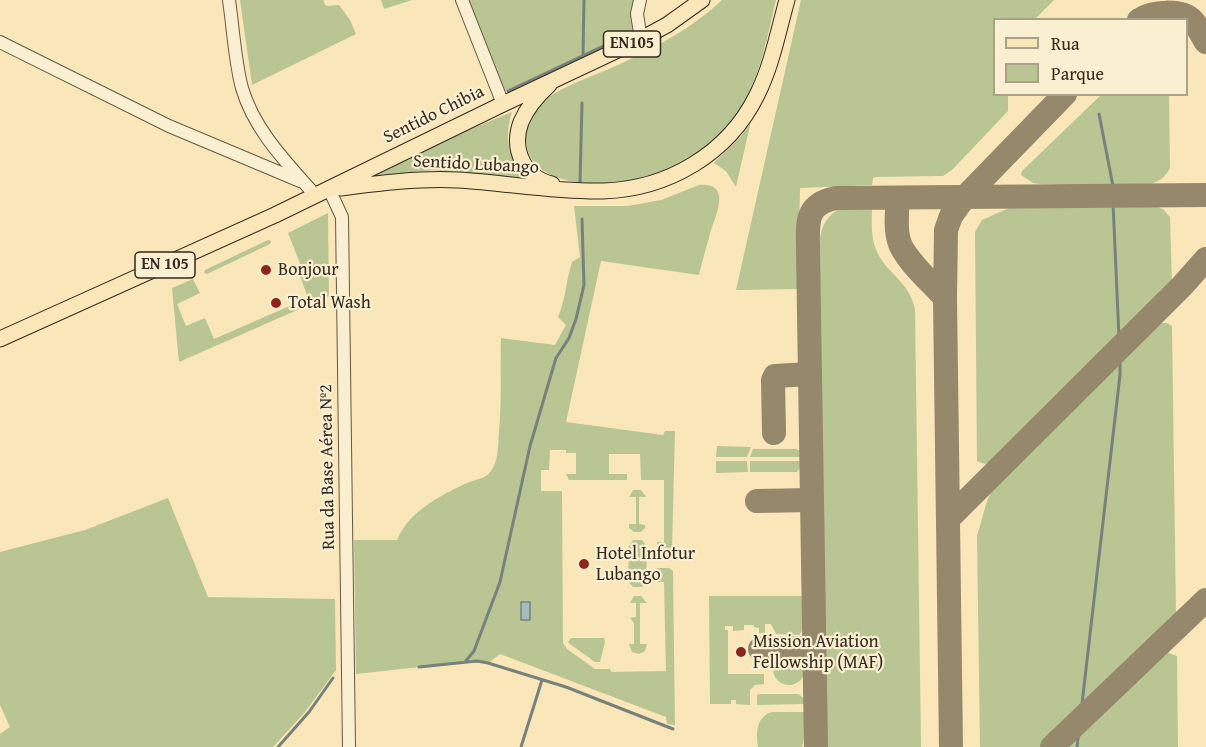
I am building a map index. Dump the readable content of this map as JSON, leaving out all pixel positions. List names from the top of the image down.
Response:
{
  "streets": {
    "main road": [
      "EN105",
      "Sentido Chibia",
      "Sentido Lubango",
      "EN 105"
    ],
    "street": ["Rua da Base Aérea Nº2"]
  },
  "crossings": [
    ["EN105", "Sentido Chibia"],
    ["Sentido Chibia", "Sentido Lubango"],
    ["Sentido Chibia", "EN 105"],
    ["Sentido Chibia", "Rua da Base Aérea Nº2"],
    ["Sentido Lubango", "EN 105"],
    ["Sentido Lubango", "Rua da Base Aérea Nº2"],
    ["EN 105", "Rua da Base Aérea Nº2"]
  ],
  "places": [
    "Bonjour",
    "Total Wash",
    "Hotel Infotur Lubango",
    "Mission Aviation Fellowship (MAF)"
  ],
  "legend": ["Rua", "Parque"]
}
